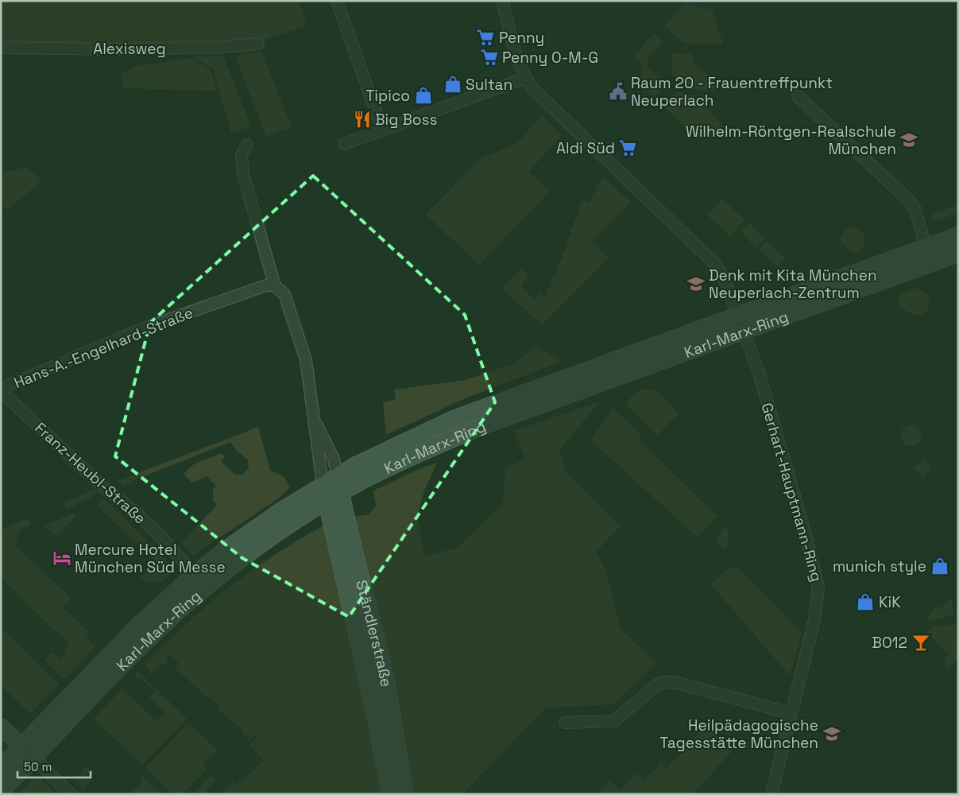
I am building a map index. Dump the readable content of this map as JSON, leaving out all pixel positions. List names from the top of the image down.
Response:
{
  "streets": {
    "main road": ["Karl-Marx-Ring", "Ständlerstraße"],
    "street": [
      "Alexisweg",
      "Hans-A.-Engelhard-Straße",
      "Franz-Heubl-Straße",
      "Gerhart-Hauptmann-Ring"
    ]
  },
  "crossings": [
    ["Karl-Marx-Ring", "Franz-Heubl-Straße"],
    ["Karl-Marx-Ring", "Gerhart-Hauptmann-Ring"],
    ["Karl-Marx-Ring", "Ständlerstraße"],
    ["Hans-A.-Engelhard-Straße", "Franz-Heubl-Straße"]
  ],
  "places": {
    "supermarket": ["Penny", "Penny O-M-G", "Aldi Süd"],
    "shop": [
      "Sultan",
      "Tipico",
      "munich style",
      "KiK"
    ],
    "public building": ["Raum 20 - Frauentreffpunkt Neuperlach"],
    "restaurant": ["Big Boss"],
    "school or university": ["Wilhelm-Röntgen-Realschule München", "Denk mit Kita München Neuperlach-Zentrum", "Heilpädagogische Tagesstätte München"],
    "hotel": ["Mercure Hotel München Süd Messe"],
    "bar": ["BO12"]
  },
  "scale_bar": "50 m"
}
